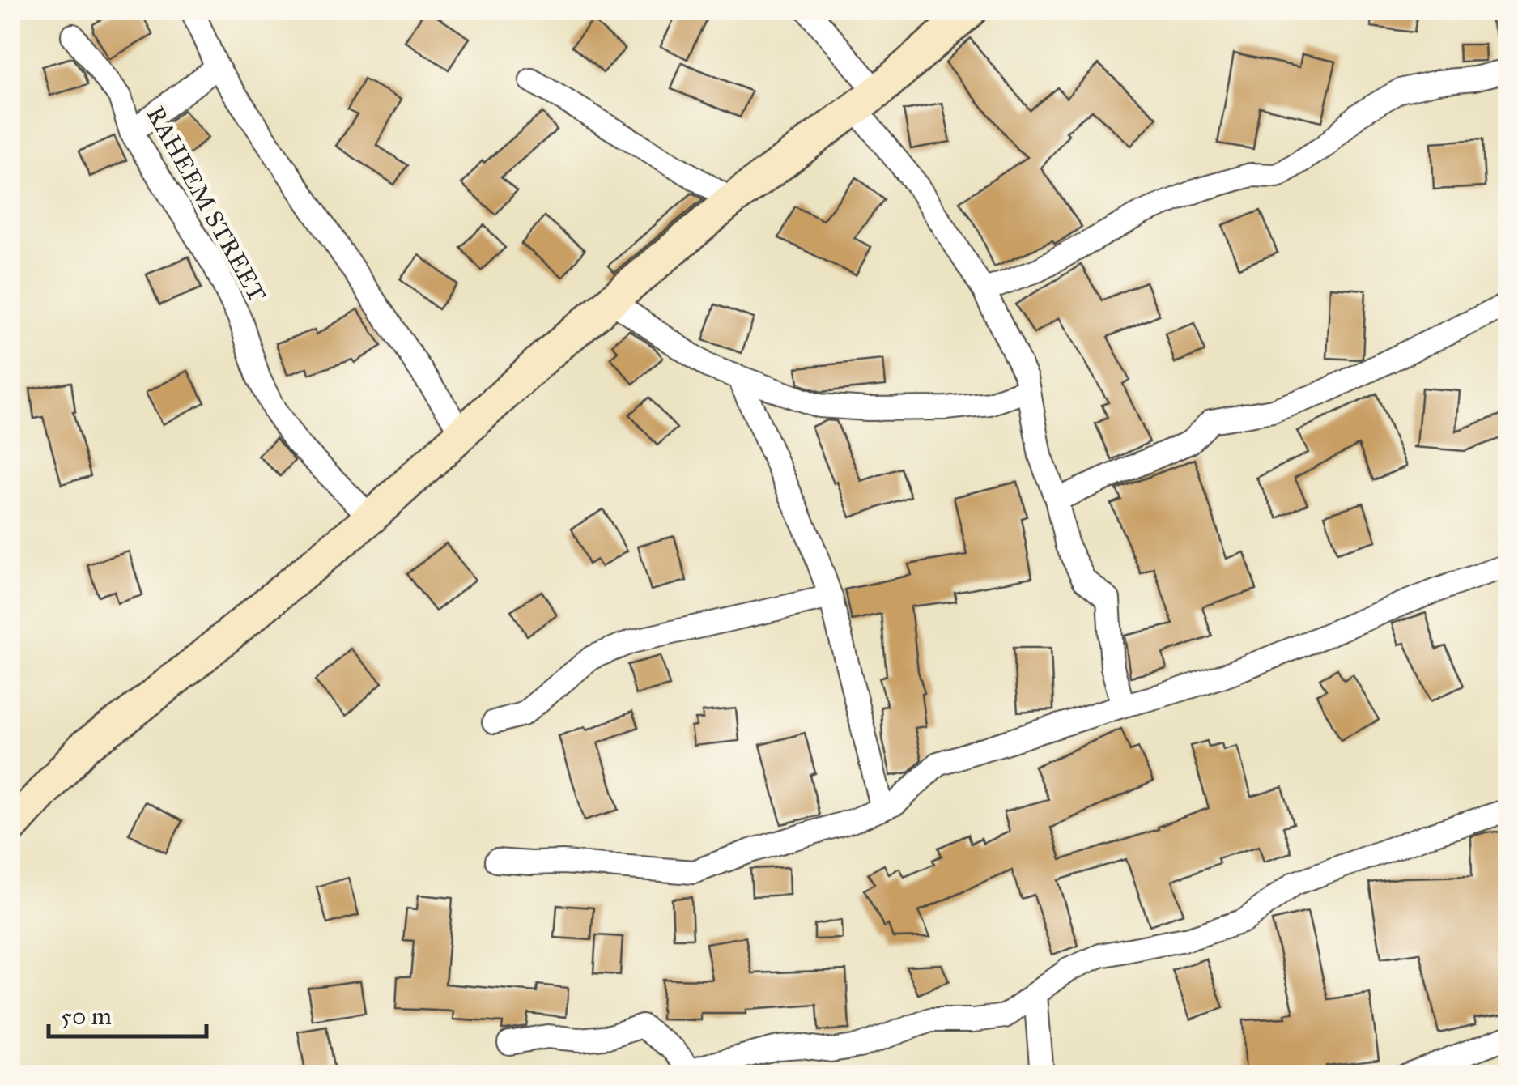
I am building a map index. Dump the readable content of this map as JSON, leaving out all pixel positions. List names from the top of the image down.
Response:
{
  "streets": {
    "street": ["RAHEEM STREET"]
  },
  "scale_bar": "50 m"
}
